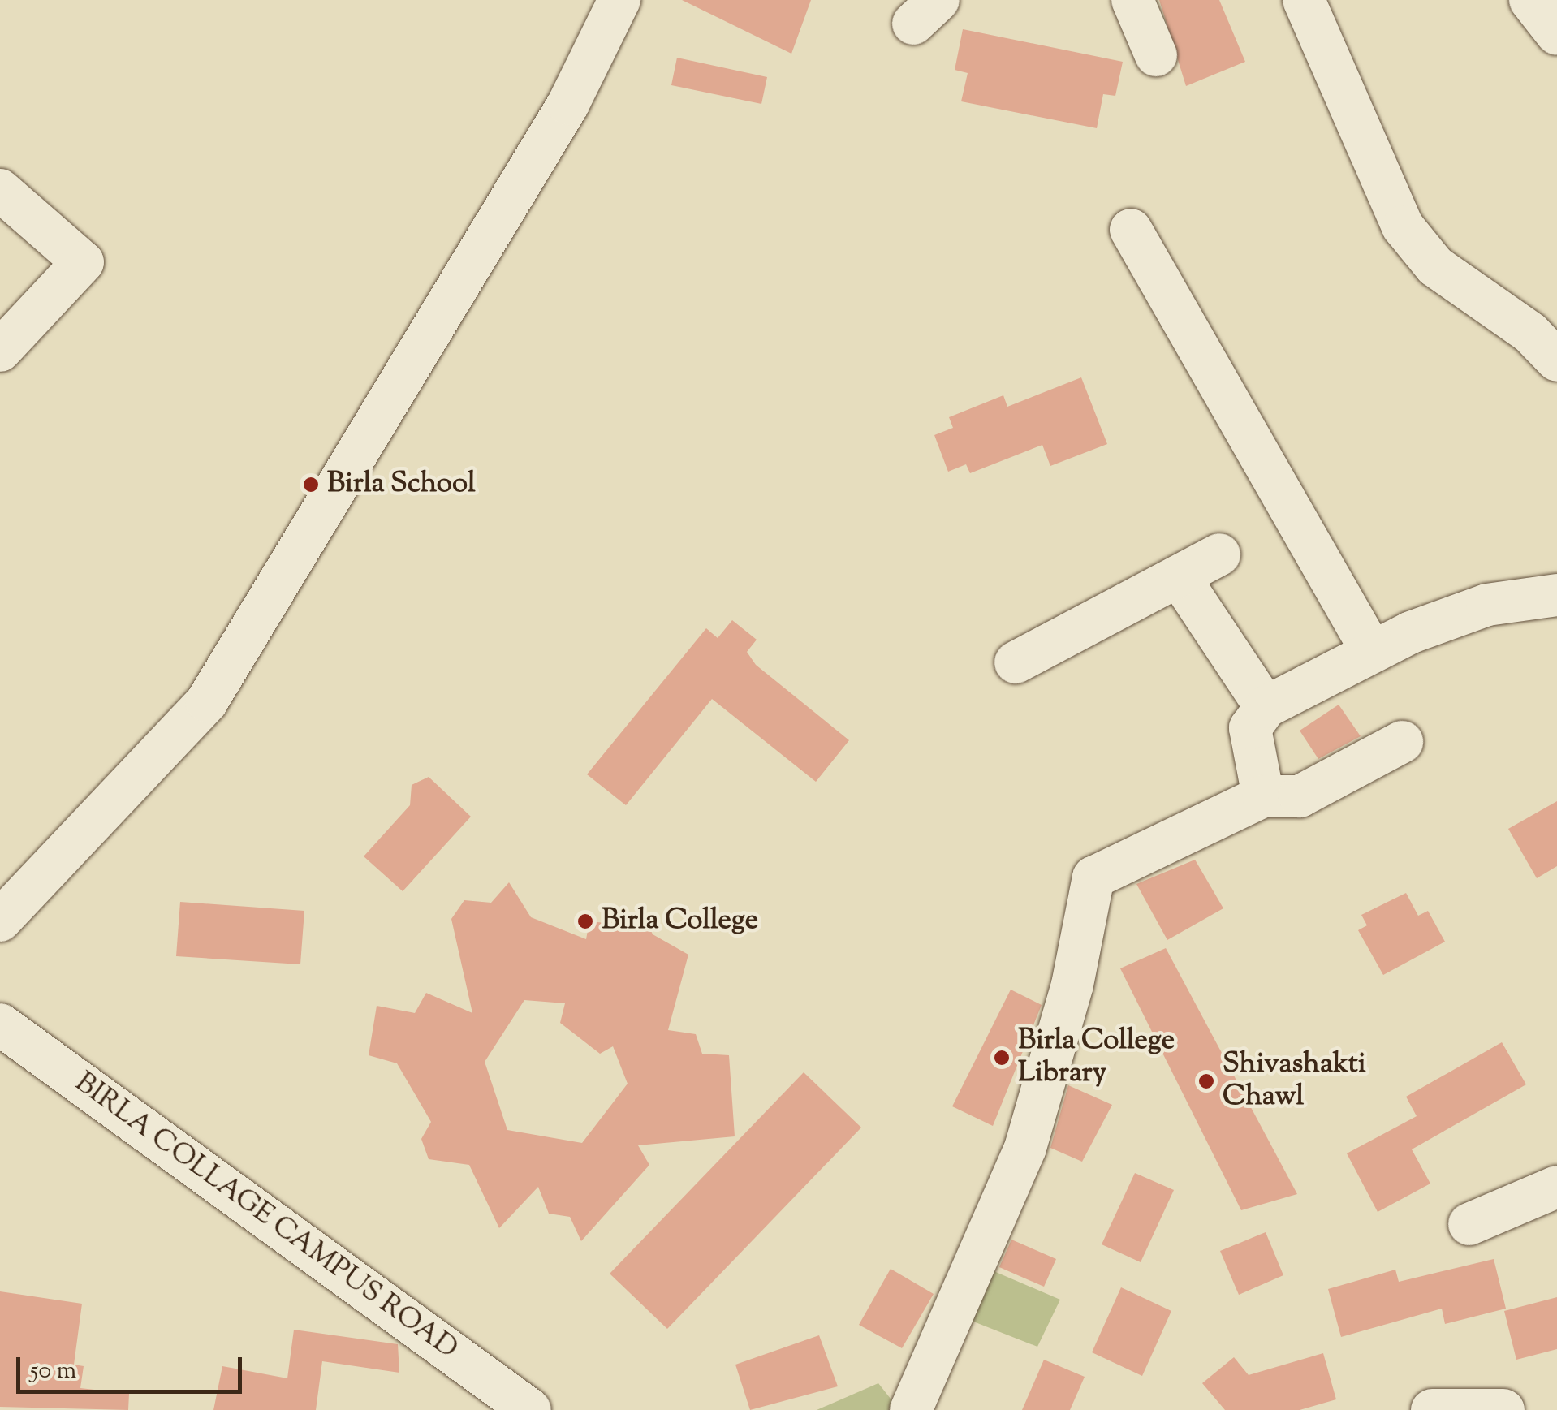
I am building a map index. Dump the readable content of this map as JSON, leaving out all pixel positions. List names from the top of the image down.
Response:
{
  "streets": {
    "street": ["BIRLA COLLAGE CAMPUS ROAD"]
  },
  "places": [
    "Birla School",
    "Birla College",
    "Birla College Library",
    "Shivashakti Chawl"
  ],
  "scale_bar": "50 m"
}
